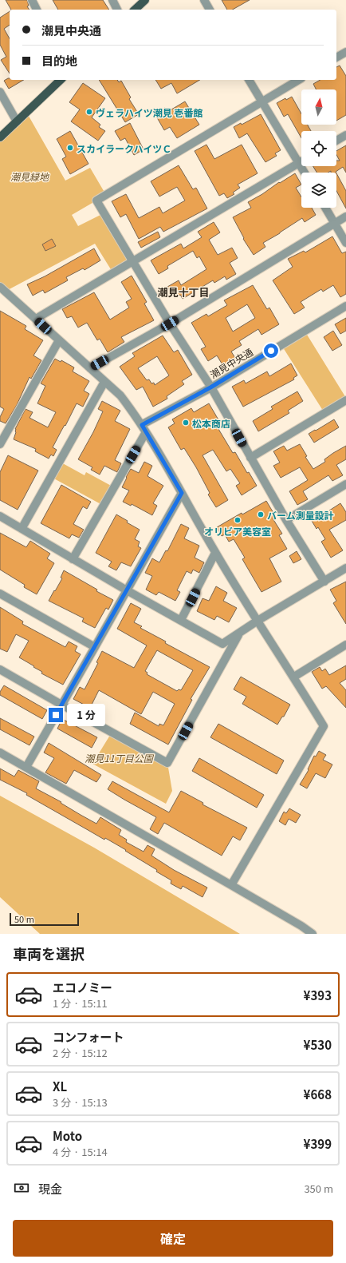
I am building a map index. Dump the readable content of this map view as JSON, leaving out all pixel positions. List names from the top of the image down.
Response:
{
  "streets": {
    "street": ["潮見中央通"]
  },
  "districts": ["潮見十丁目"],
  "parks": ["潮見緑地", "潮見11丁目公園"],
  "places": [
    "ヴェラハイツ潮見 壱番館",
    "スカイラークハイツＣ",
    "松本商店",
    "バーム測量設計",
    "オリビア美容室"
  ],
  "scale_bar": "50 m",
  "north": "top",
  "page": {
    "banner": ["潮見中央通", "目的地"],
    "bubble": "1 分",
    "scale": "50 m",
    "heading": "車両を選択",
    "list": [
      {
        "name": "エコノミー",
        "note": "1 分 · 15:11",
        "value": "¥393"
      },
      {
        "name": "コンフォート",
        "note": "2 分 · 15:12",
        "value": "¥530"
      },
      {
        "name": "XL",
        "note": "3 分 · 15:13",
        "value": "¥668"
      },
      {
        "name": "Moto",
        "note": "4 分 · 15:14",
        "value": "¥399"
      }
    ],
    "pay": ["現金", "350 m"],
    "buttons": "確定"
  }
}
